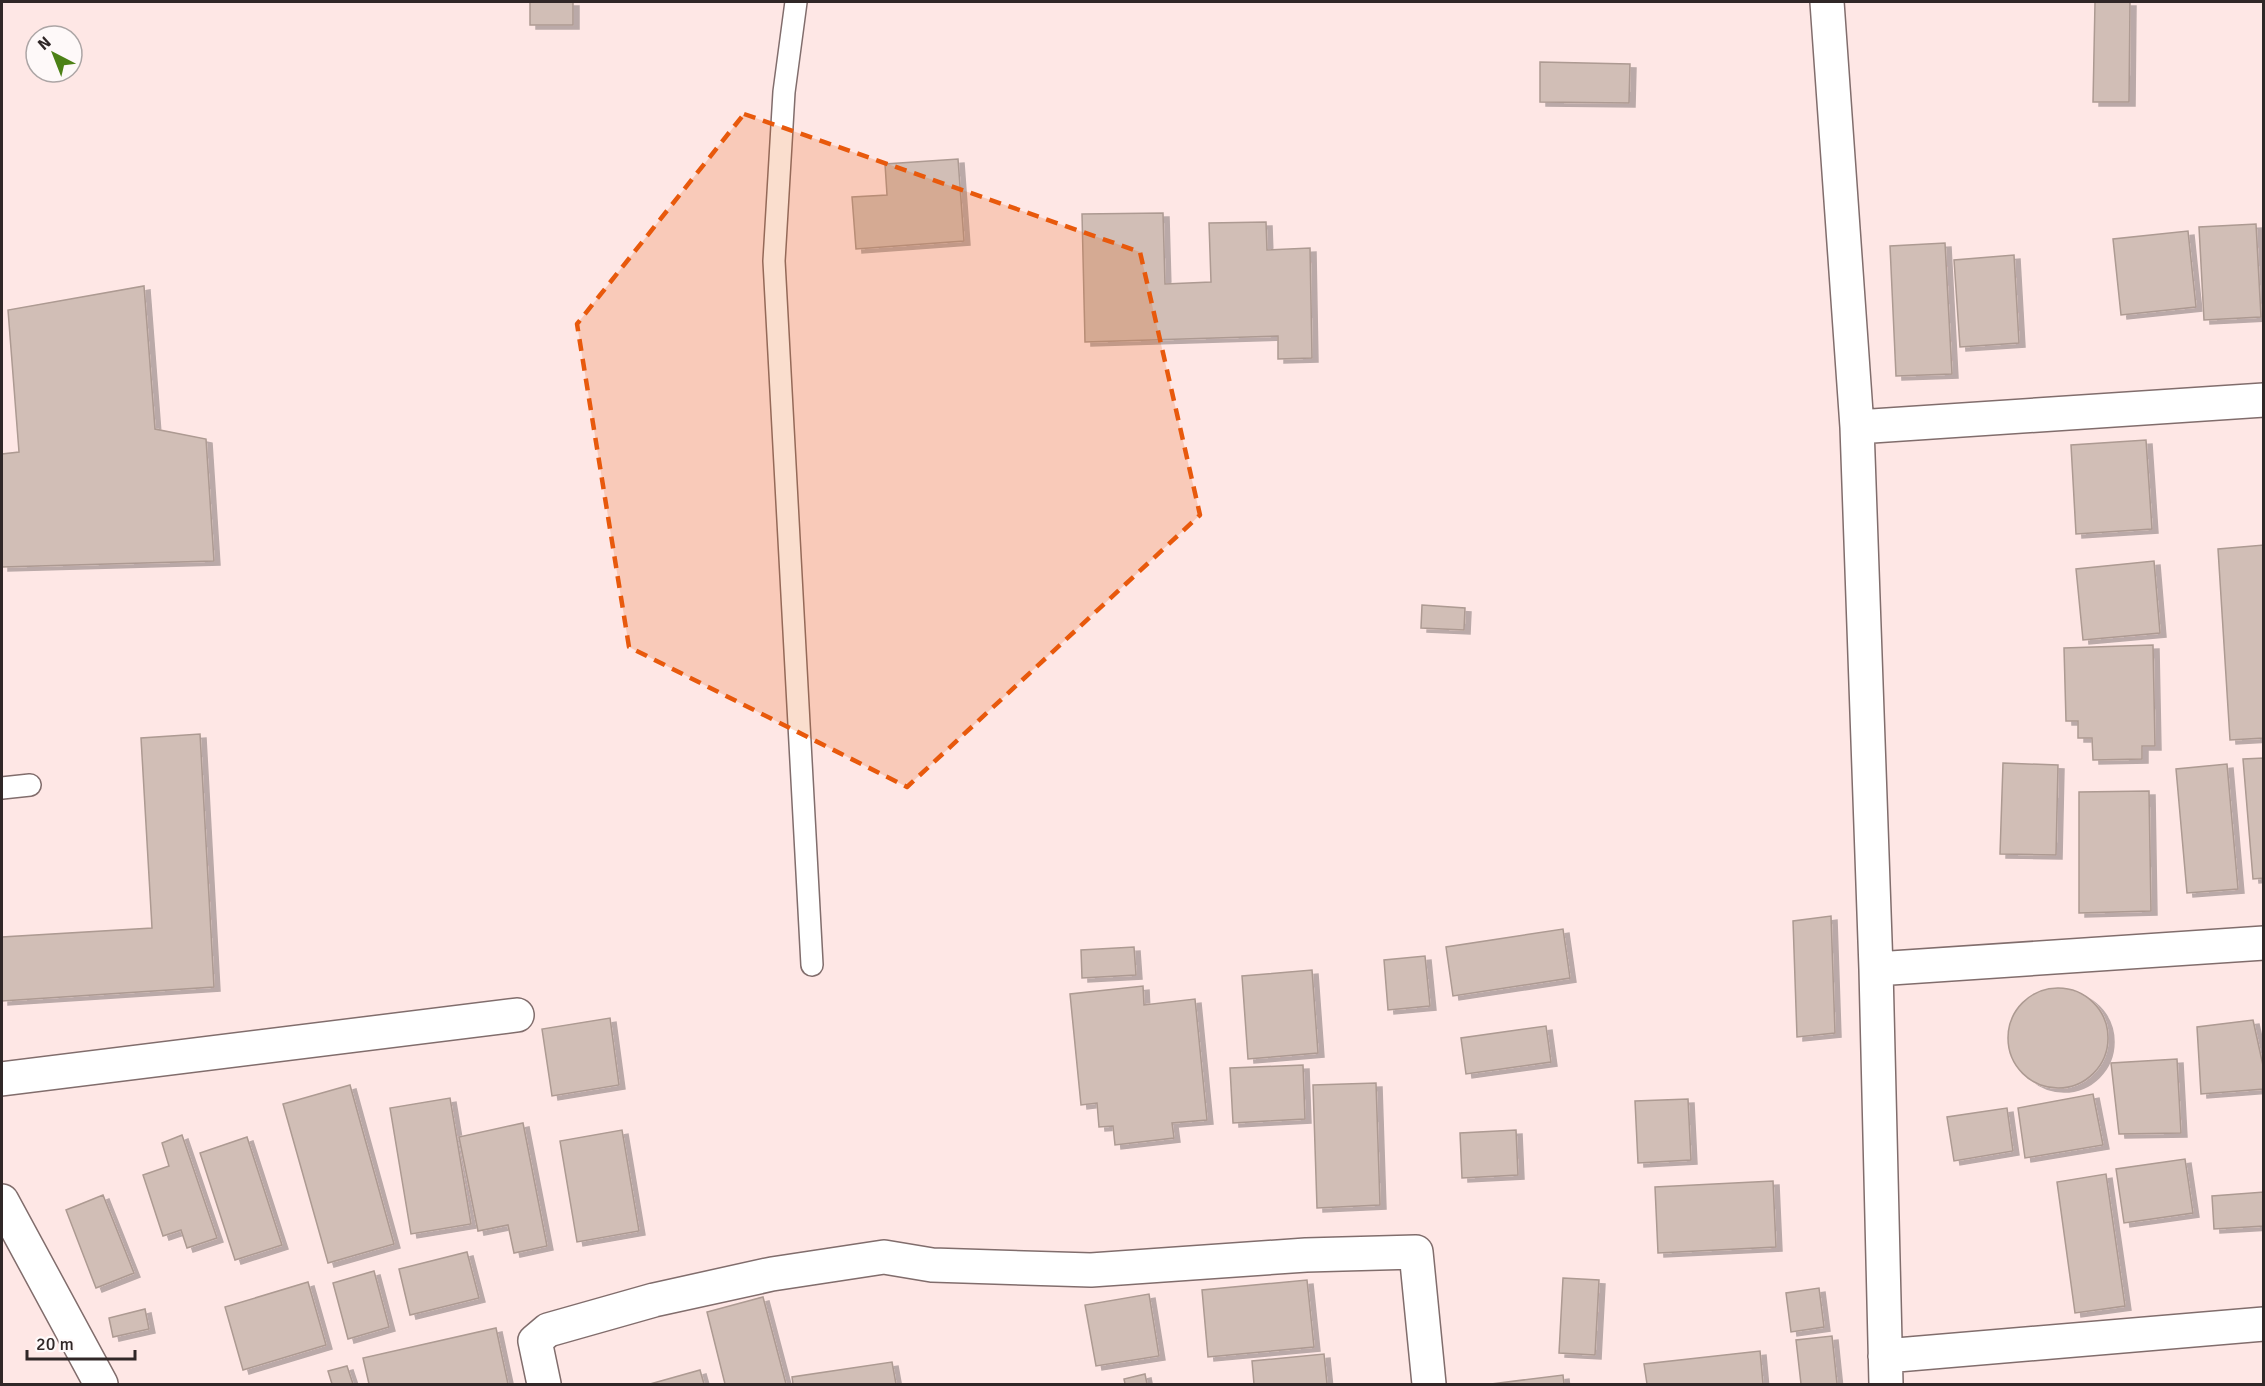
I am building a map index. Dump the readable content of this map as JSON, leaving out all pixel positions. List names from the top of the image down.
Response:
{
  "scale_bar": "20 m",
  "north": "top left"
}
